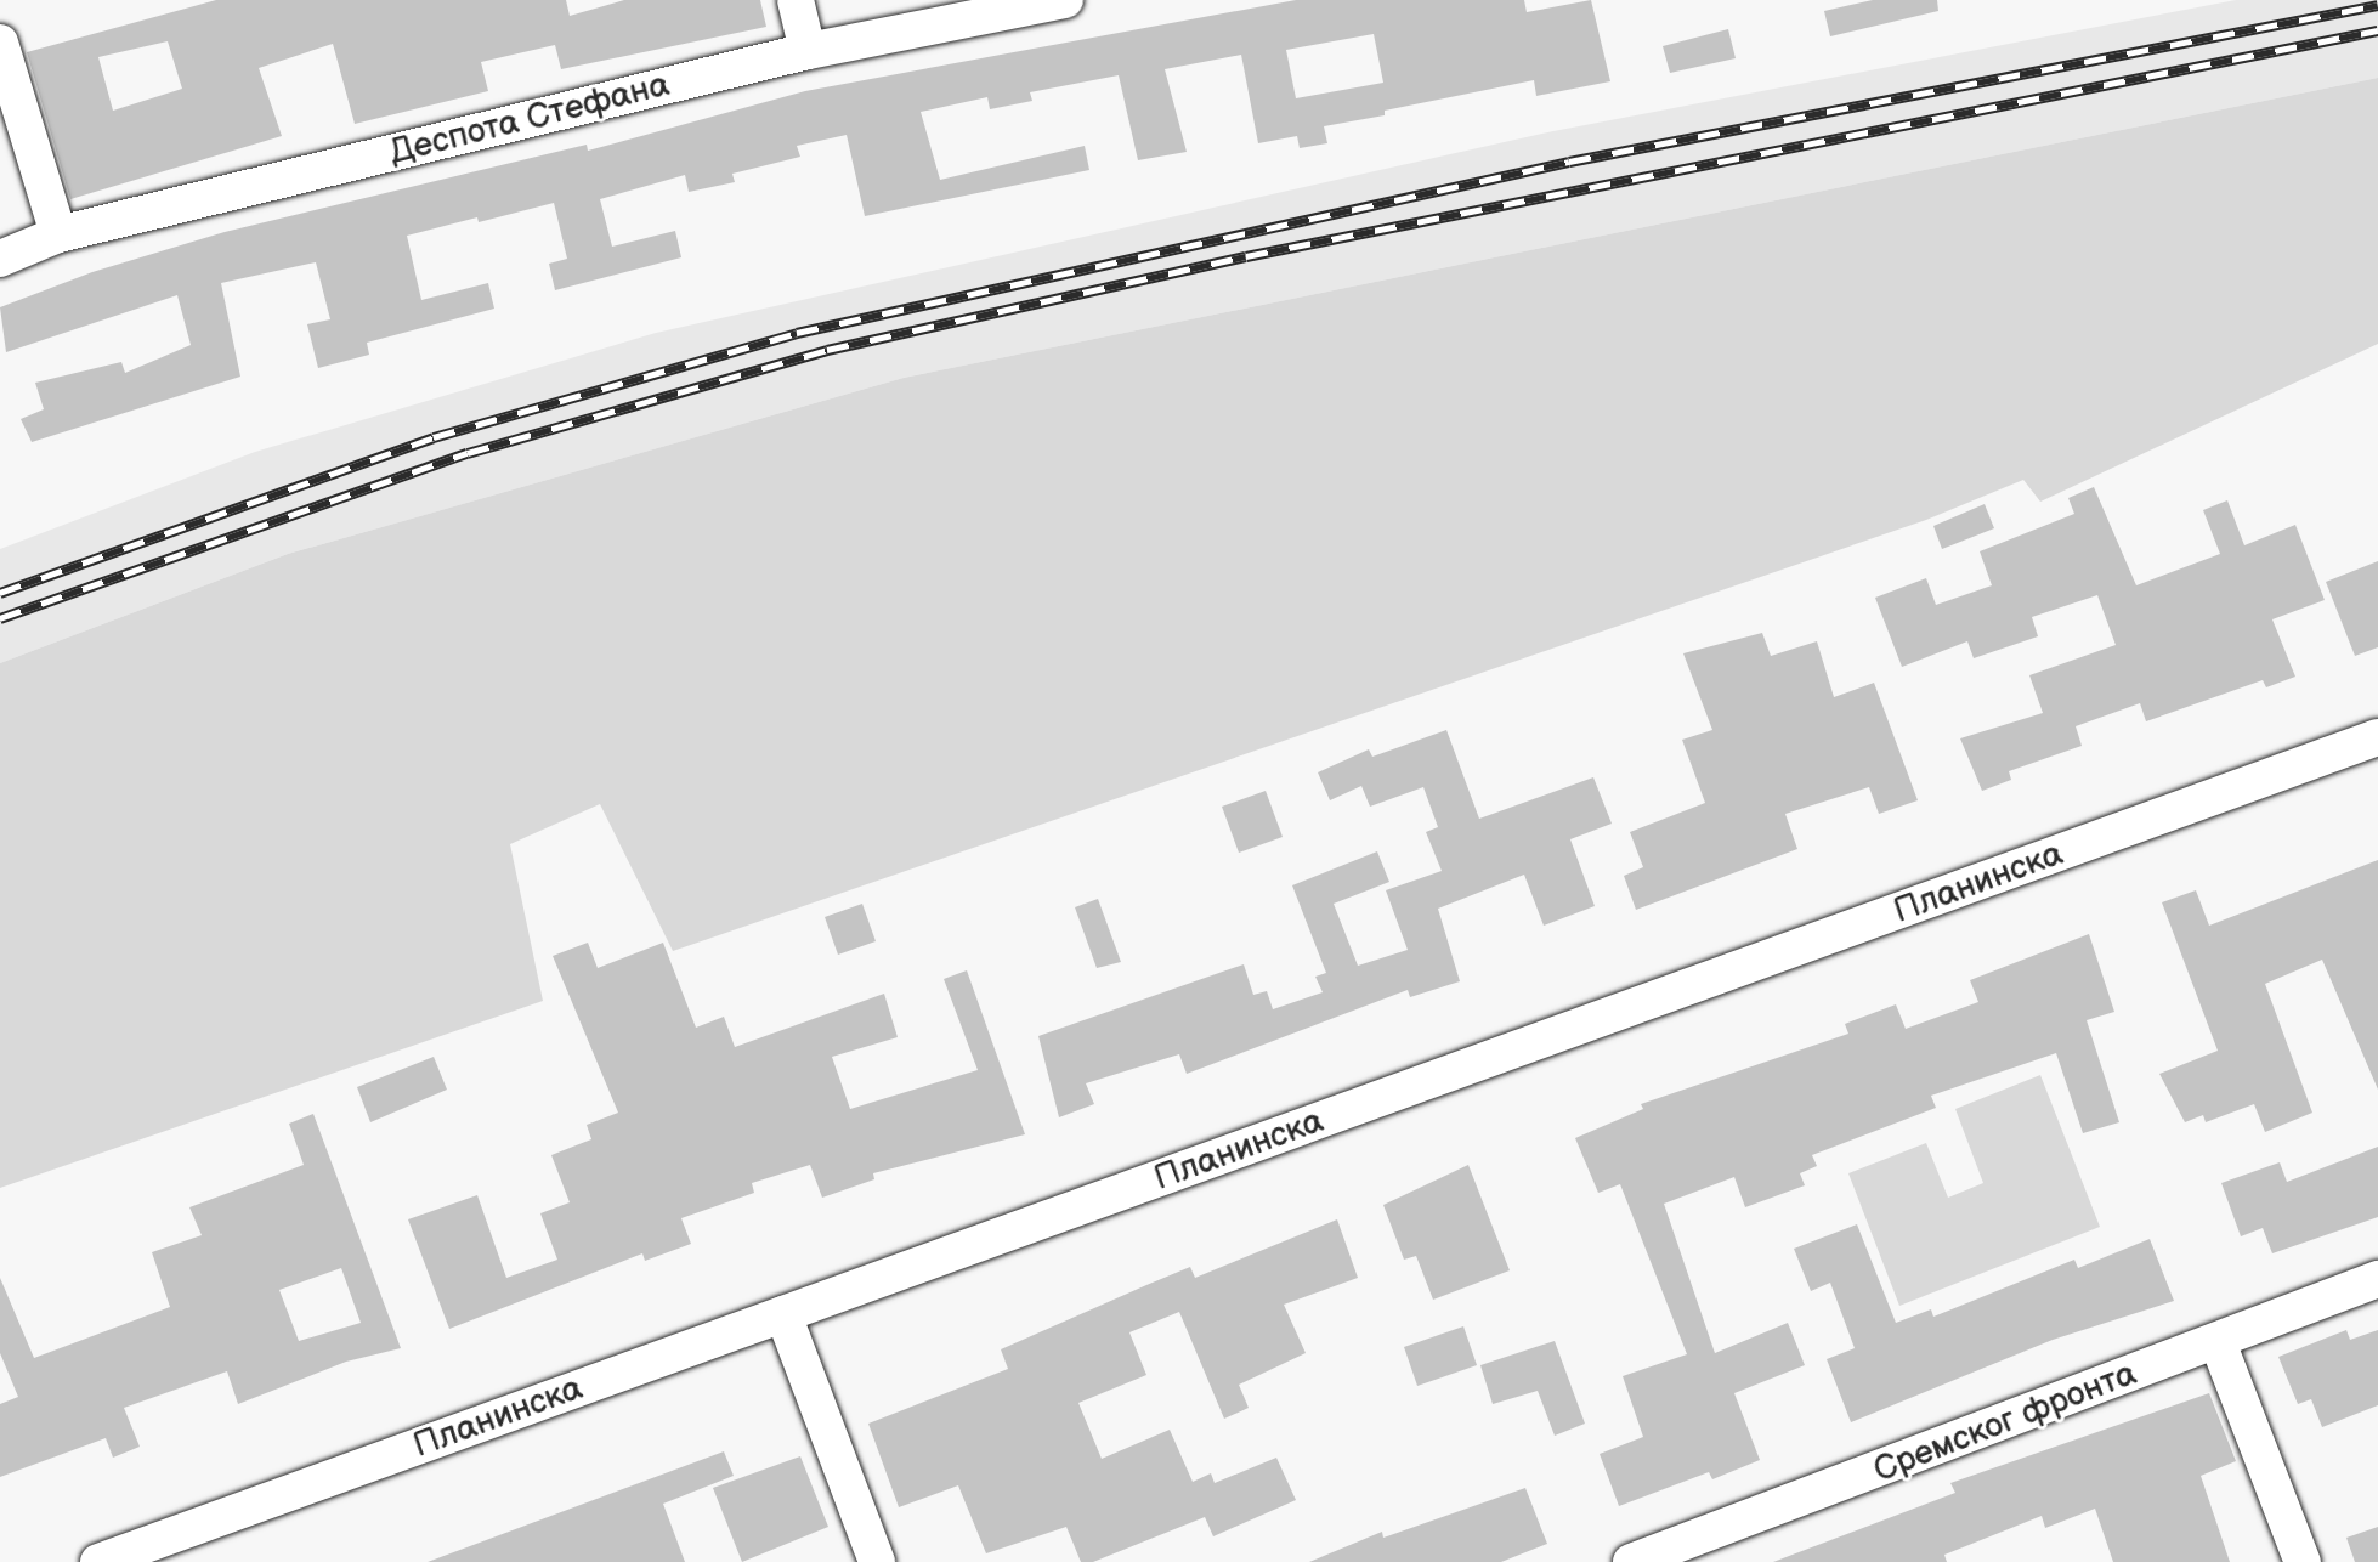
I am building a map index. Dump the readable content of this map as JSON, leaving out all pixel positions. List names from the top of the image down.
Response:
{
  "streets": {
    "street": ["Деспота Стефана", "Планинска", "Сремског фронта"]
  }
}
